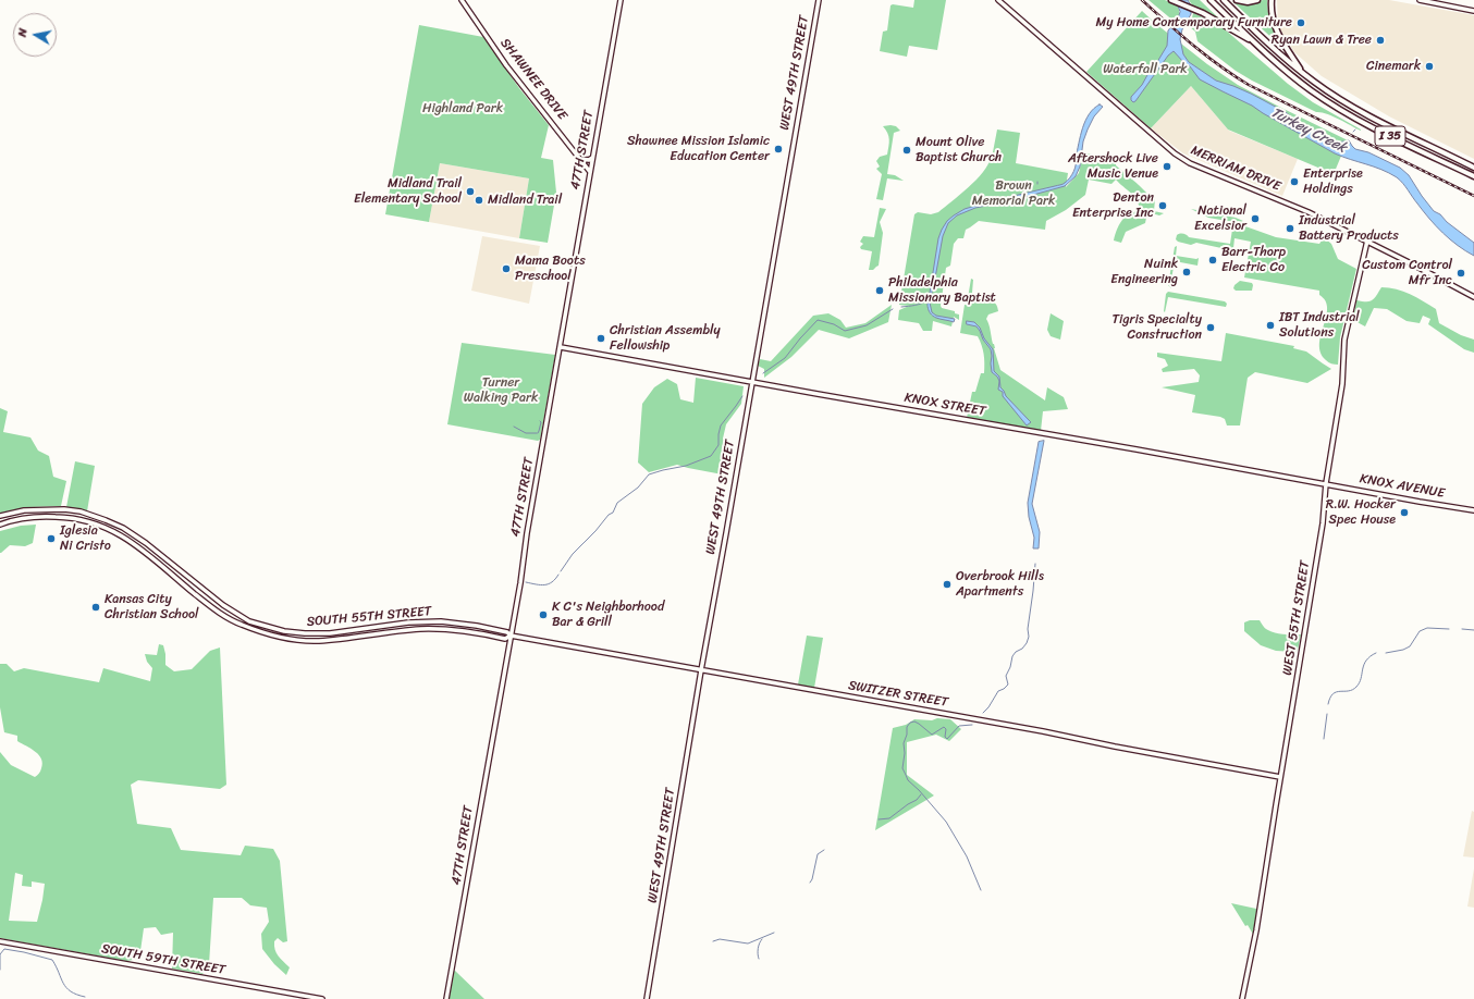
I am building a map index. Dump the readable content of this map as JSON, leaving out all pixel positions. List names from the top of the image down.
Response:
{
  "streets": {
    "highway": ["I 35"],
    "street": [
      "WEST 49TH STREET",
      "SHAWNEE DRIVE",
      "47TH STREET",
      "MERRIAM DRIVE",
      "KNOX STREET",
      "KNOX AVENUE",
      "SOUTH 55TH STREET",
      "WEST 55TH STREET",
      "SWITZER STREET",
      "SOUTH 59TH STREET"
    ]
  },
  "crossings": [
    ["WEST 49TH STREET", "KNOX STREET"],
    ["WEST 49TH STREET", "SWITZER STREET"],
    ["SHAWNEE DRIVE", "47TH STREET"],
    ["47TH STREET", "KNOX STREET"],
    ["47TH STREET", "SOUTH 55TH STREET"],
    ["47TH STREET", "SWITZER STREET"],
    ["MERRIAM DRIVE", "WEST 55TH STREET"],
    ["KNOX STREET", "KNOX AVENUE"],
    ["KNOX STREET", "WEST 55TH STREET"],
    ["KNOX AVENUE", "WEST 55TH STREET"],
    ["SOUTH 55TH STREET", "SWITZER STREET"],
    ["WEST 55TH STREET", "SWITZER STREET"]
  ],
  "water": ["Turkey Creek"],
  "parks": [
    "Waterfall Park",
    "Highland Park",
    "Brown Memorial Park",
    "Turner Walking Park"
  ],
  "places": [
    "My Home Contemporary Furniture",
    "Ryan Lawn & Tree",
    "Cinemark",
    "Shawnee Mission Islamic Education Center",
    "Mount Olive Baptist Church",
    "Aftershock Live Music Venue",
    "Enterprise Holdings",
    "Midland Trail Elementary School",
    "Midland Trail",
    "Denton Enterprise Inc",
    "National Excelsior",
    "Industrial Battery Products",
    "Barr-Thorp Electric Co",
    "Mama Boots Preschool",
    "Nuink Engineering",
    "Custom Control Mfr Inc",
    "Philadelphia Missionary Baptist",
    "IBT Industrial Solutions",
    "Tigris Specialty Construction",
    "Christian Assembly Fellowship",
    "R.W. Hocker Spec House",
    "Iglesia Ni Cristo",
    "Overbrook Hills Apartments",
    "Kansas City Christian School",
    "K C's Neighborhood Bar & Grill"
  ],
  "north": "left"
}
